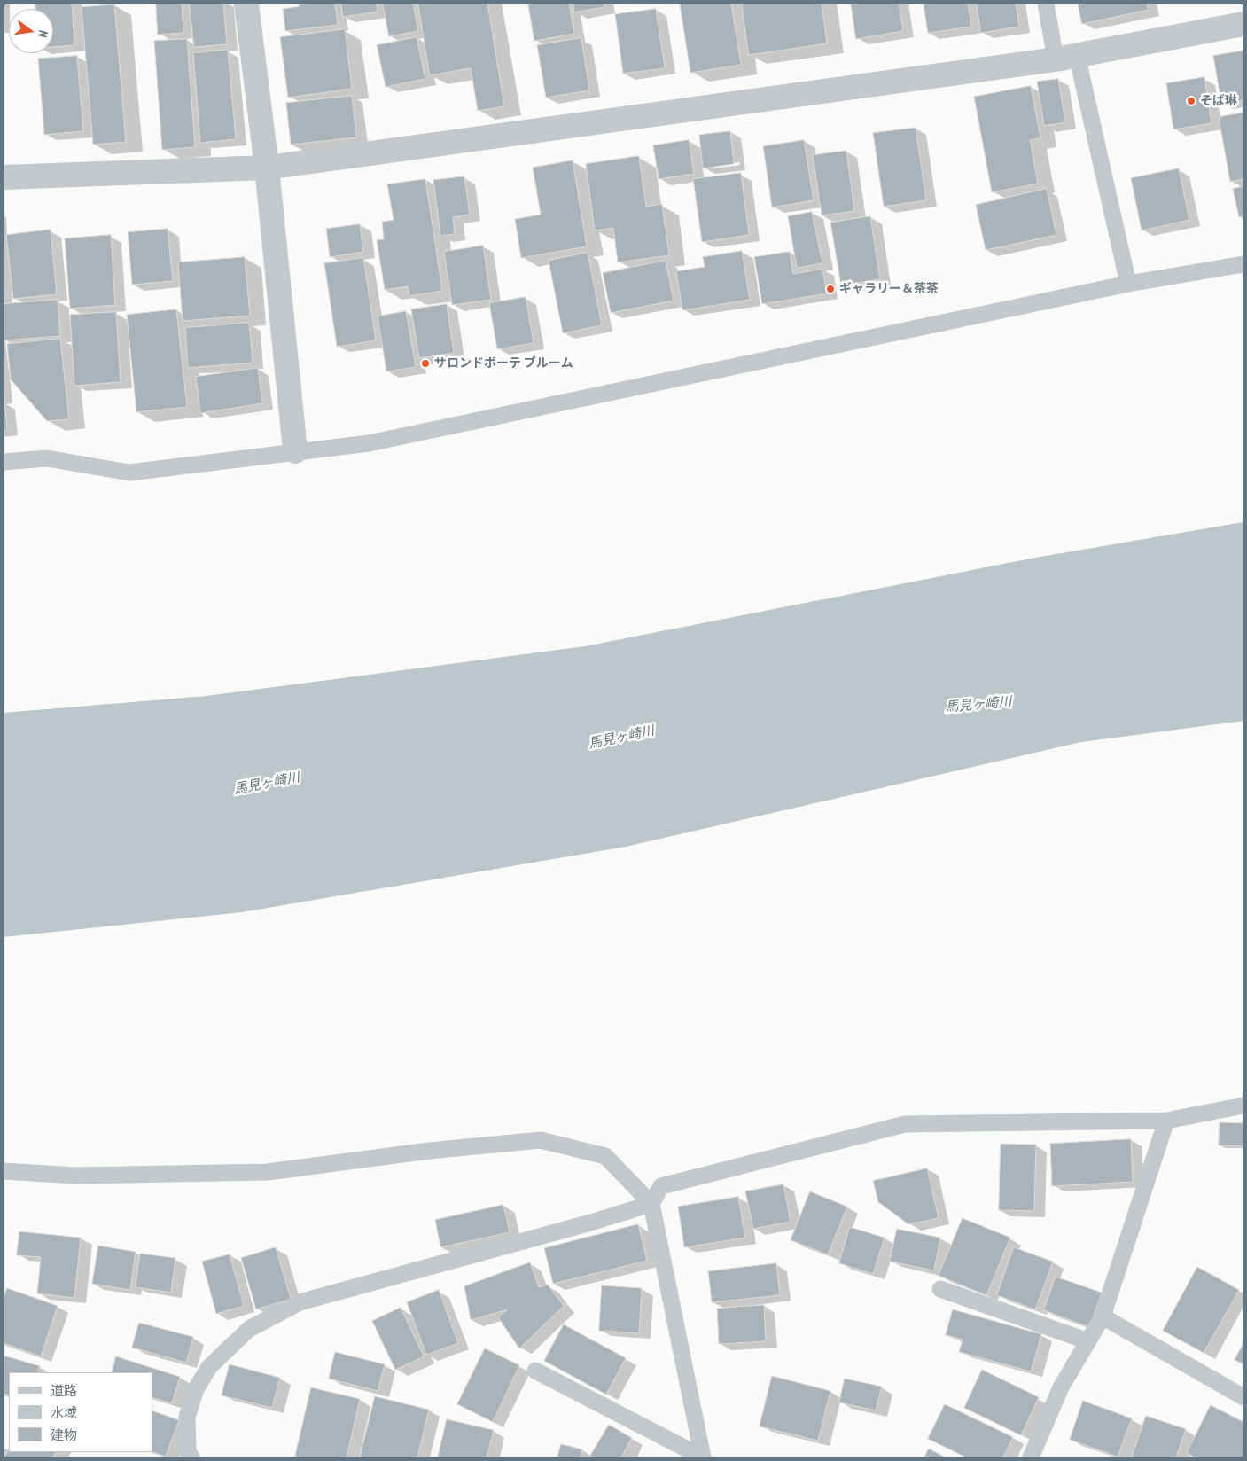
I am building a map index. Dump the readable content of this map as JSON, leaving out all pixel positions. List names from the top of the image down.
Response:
{
  "water": ["馬見ヶ崎川"],
  "places": ["そば琳", "ギャラリー＆茶茶", "サロンドボーテ ブルーム"],
  "legend": ["道路", "水域", "建物"],
  "north": "right"
}
